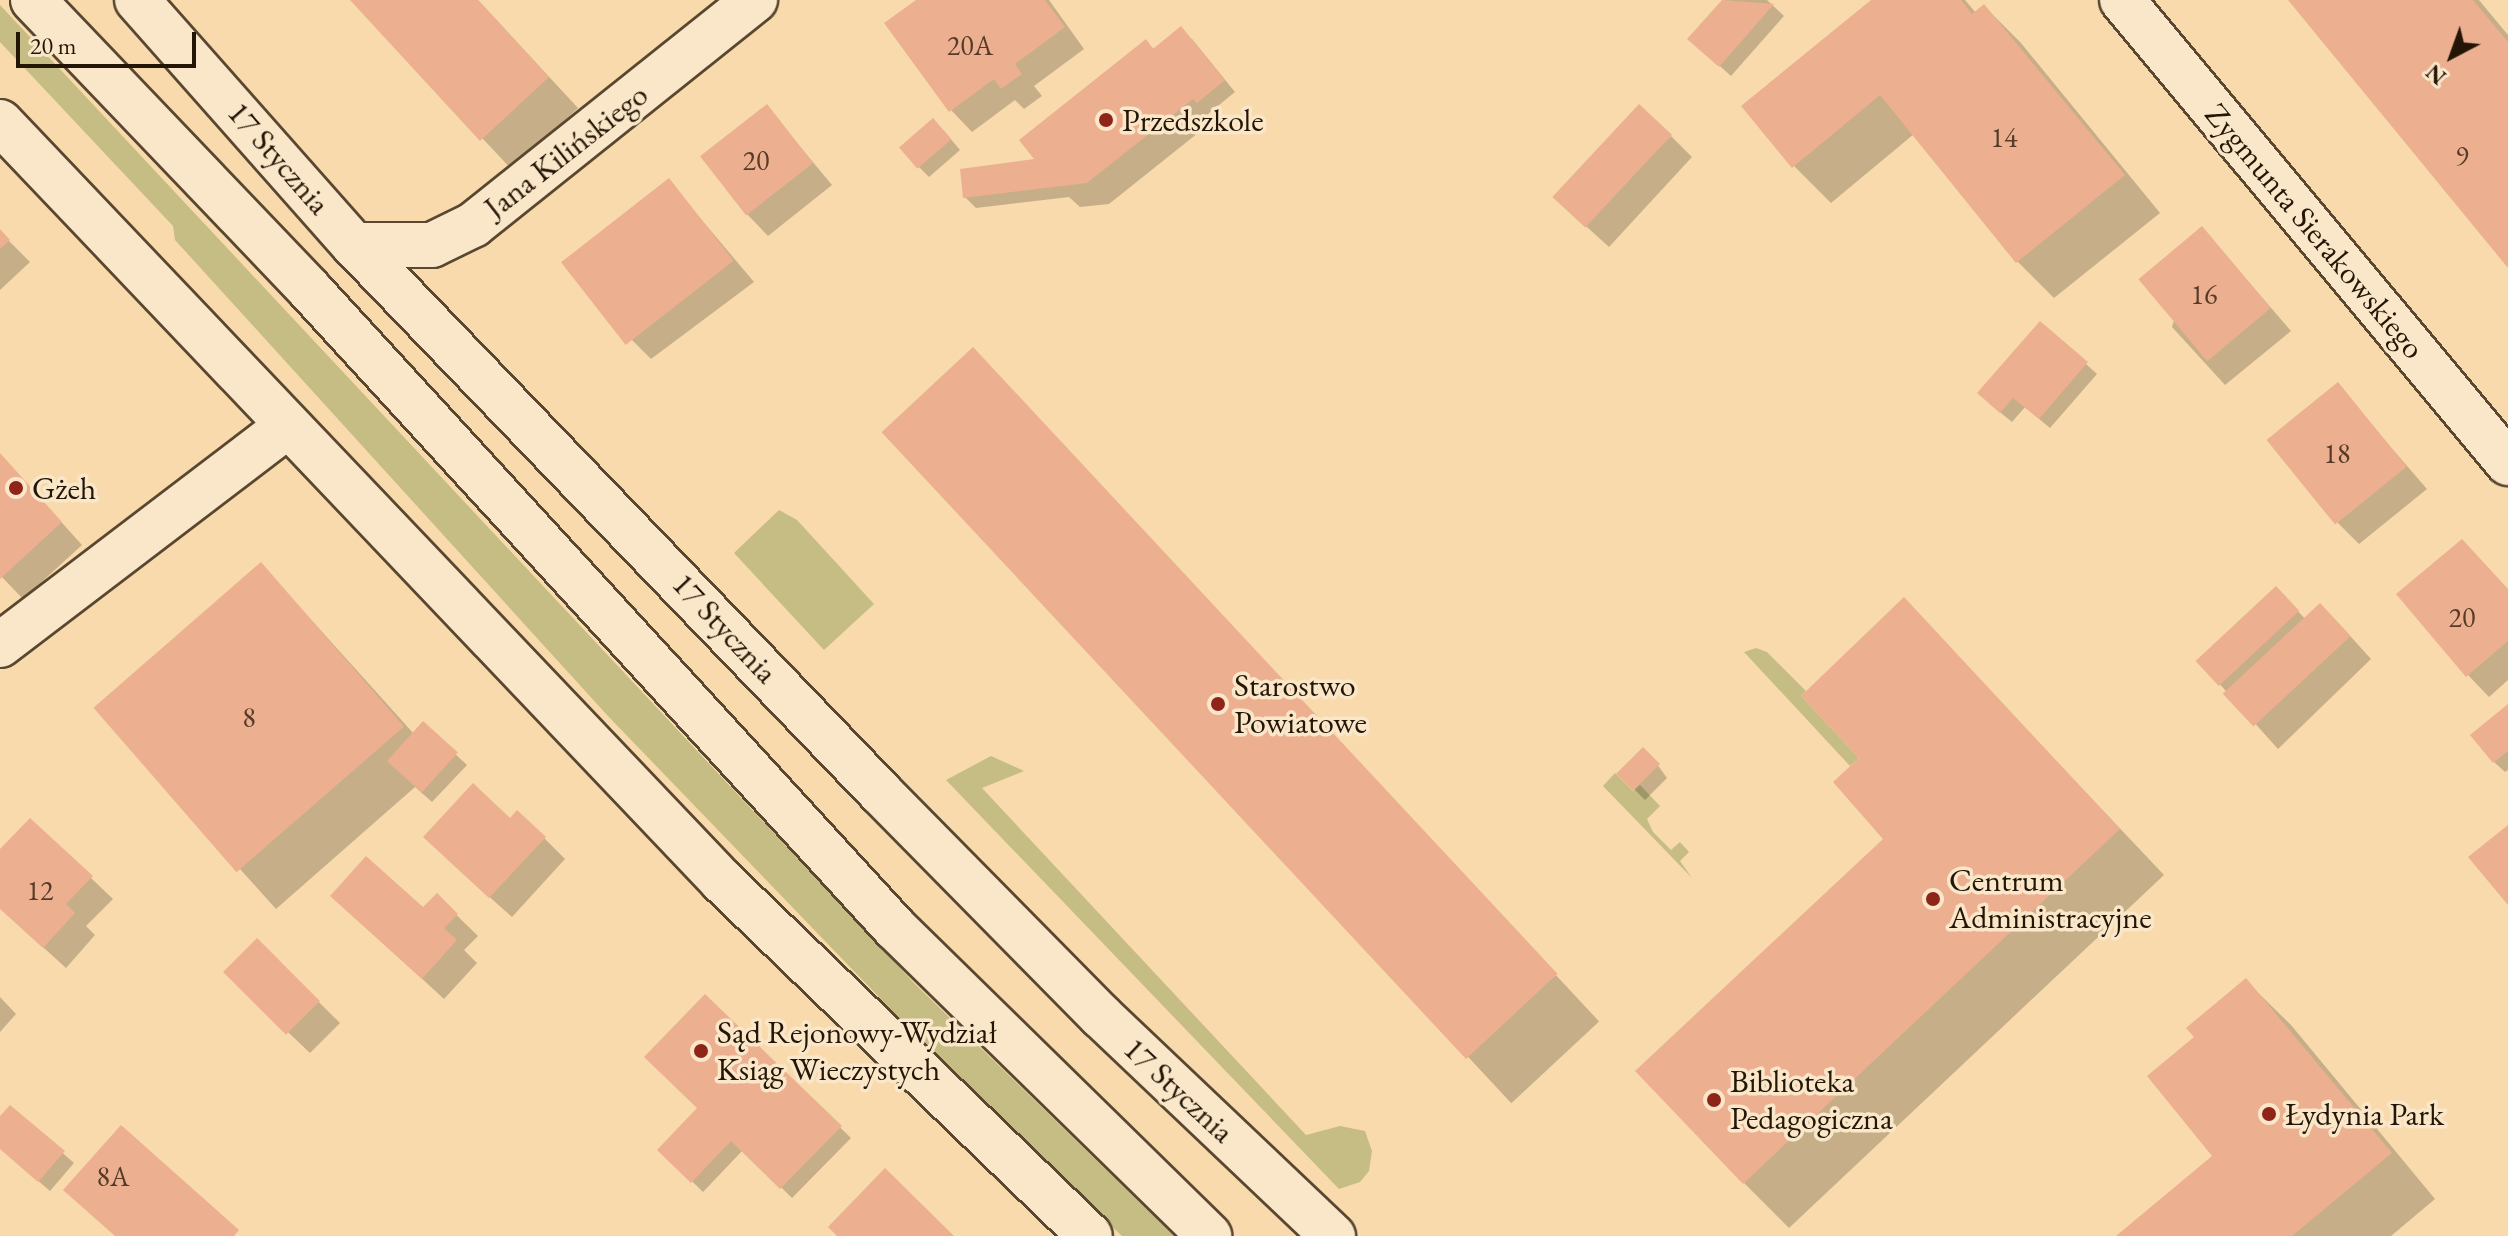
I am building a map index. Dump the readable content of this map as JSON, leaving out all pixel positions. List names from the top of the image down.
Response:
{
  "streets": {
    "main road": ["Jana Kilińskiego", "17 Stycznia", "Zygmunta Sierakowskiego"]
  },
  "crossings": [
    ["Jana Kilińskiego", "17 Stycznia"]
  ],
  "places": [
    "Przedszkole",
    "Gżeh",
    "Starostwo Powiatowe",
    "Centrum Administracyjne",
    "Sąd Rejonowy-Wydział Ksiąg Wieczystych",
    "Biblioteka Pedagogiczna",
    "Łydynia Park"
  ],
  "house_numbers": [
    "20A",
    "14",
    "9",
    "20",
    "16",
    "18",
    "20",
    "8",
    "12",
    "8A"
  ],
  "scale_bar": "20 m",
  "north": "bottom left"
}
